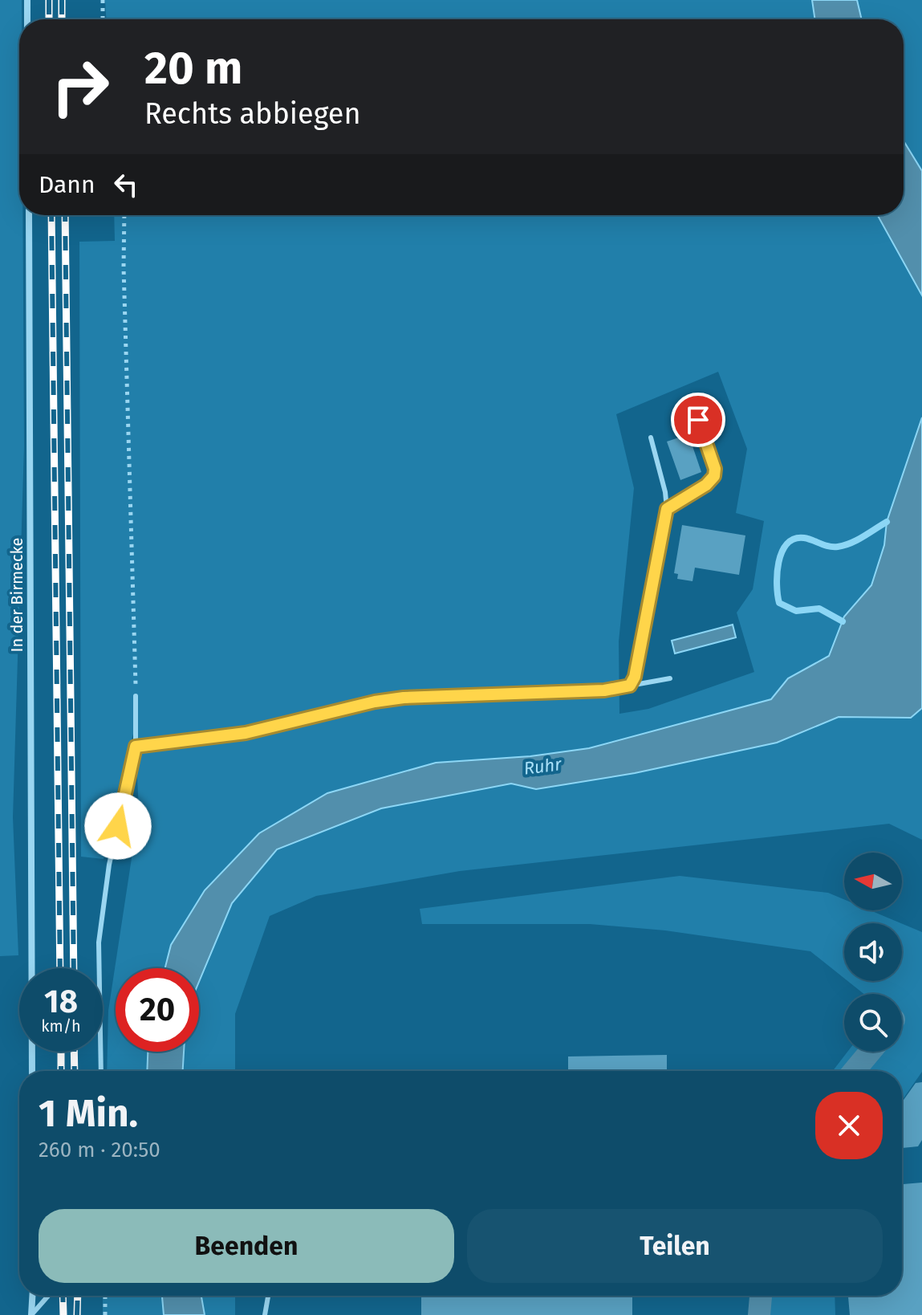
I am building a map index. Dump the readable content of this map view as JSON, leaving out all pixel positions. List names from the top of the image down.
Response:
{
  "streets": {
    "street": ["In der Birmecke"]
  },
  "water": ["Ruhr"],
  "north": "left",
  "page": {
    "turn": ["20 m", "Rechts abbiegen"],
    "then": "Dann",
    "speed": "18 km/h",
    "limit": "20",
    "heading": ["1 Min.", "260 m · 20:50"],
    "buttons": ["Beenden", "Teilen"]
  }
}
